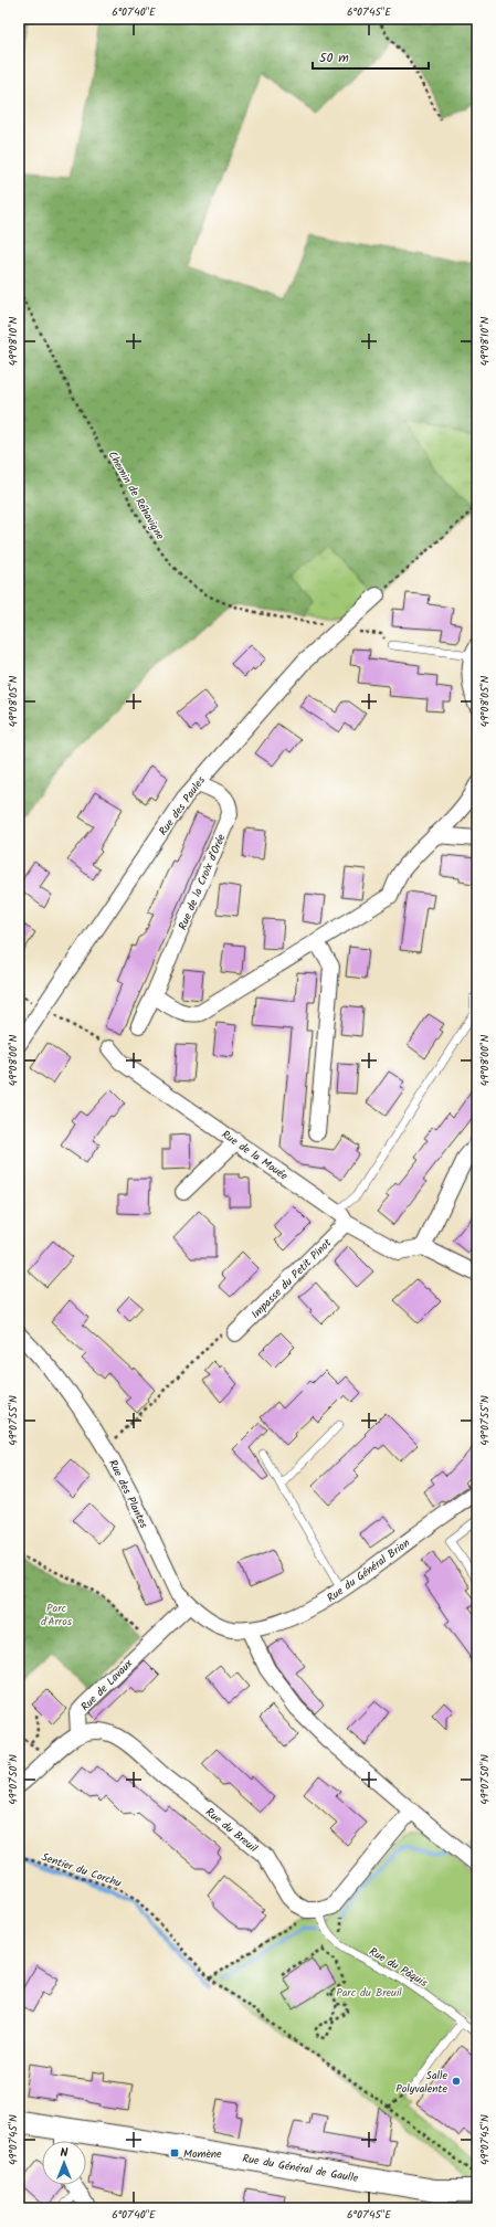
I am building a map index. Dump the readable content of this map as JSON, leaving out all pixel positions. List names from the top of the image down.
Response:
{
  "streets": {
    "street": [
      "Rue des Paules",
      "Rue de la Croix d'Orée",
      "Rue de la Mouée",
      "Impasse du Petit Pinot",
      "Rue des Plantes",
      "Rue du Général Brion",
      "Rue de Lavaux",
      "Rue du Breuil",
      "Rue du Général de Gaulle"
    ],
    "lane": ["Rue du Pâquis"],
    "path": ["Chemin de Réhavigne", "Sentier du Corchu"]
  },
  "crossings": [
    ["Chemin de Réhavigne", "Rue des Paules"],
    ["Rue des Paules", "Rue de la Croix d'Orée"],
    ["Rue de la Mouée", "Impasse du Petit Pinot"],
    ["Rue des Plantes", "Rue du Général Brion"],
    ["Rue des Plantes", "Rue de Lavaux"],
    ["Rue de Lavaux", "Rue du Breuil"],
    ["Rue du Breuil", "Rue du Pâquis"]
  ],
  "parks": ["Parc d'Arros", "Parc du Breuil"],
  "places": {
    "other": ["Salle Polyvalente"],
    "transit": ["Momène"]
  },
  "scale_bar": "50 m",
  "north": "top",
  "coordinates": [
    "6°07'40\"E",
    "6°07'45\"E",
    "49°08'10\"N",
    "49°08'05\"N",
    "49°08'00\"N",
    "49°07'55\"N",
    "49°07'50\"N",
    "49°07'45\"N"
  ]
}
